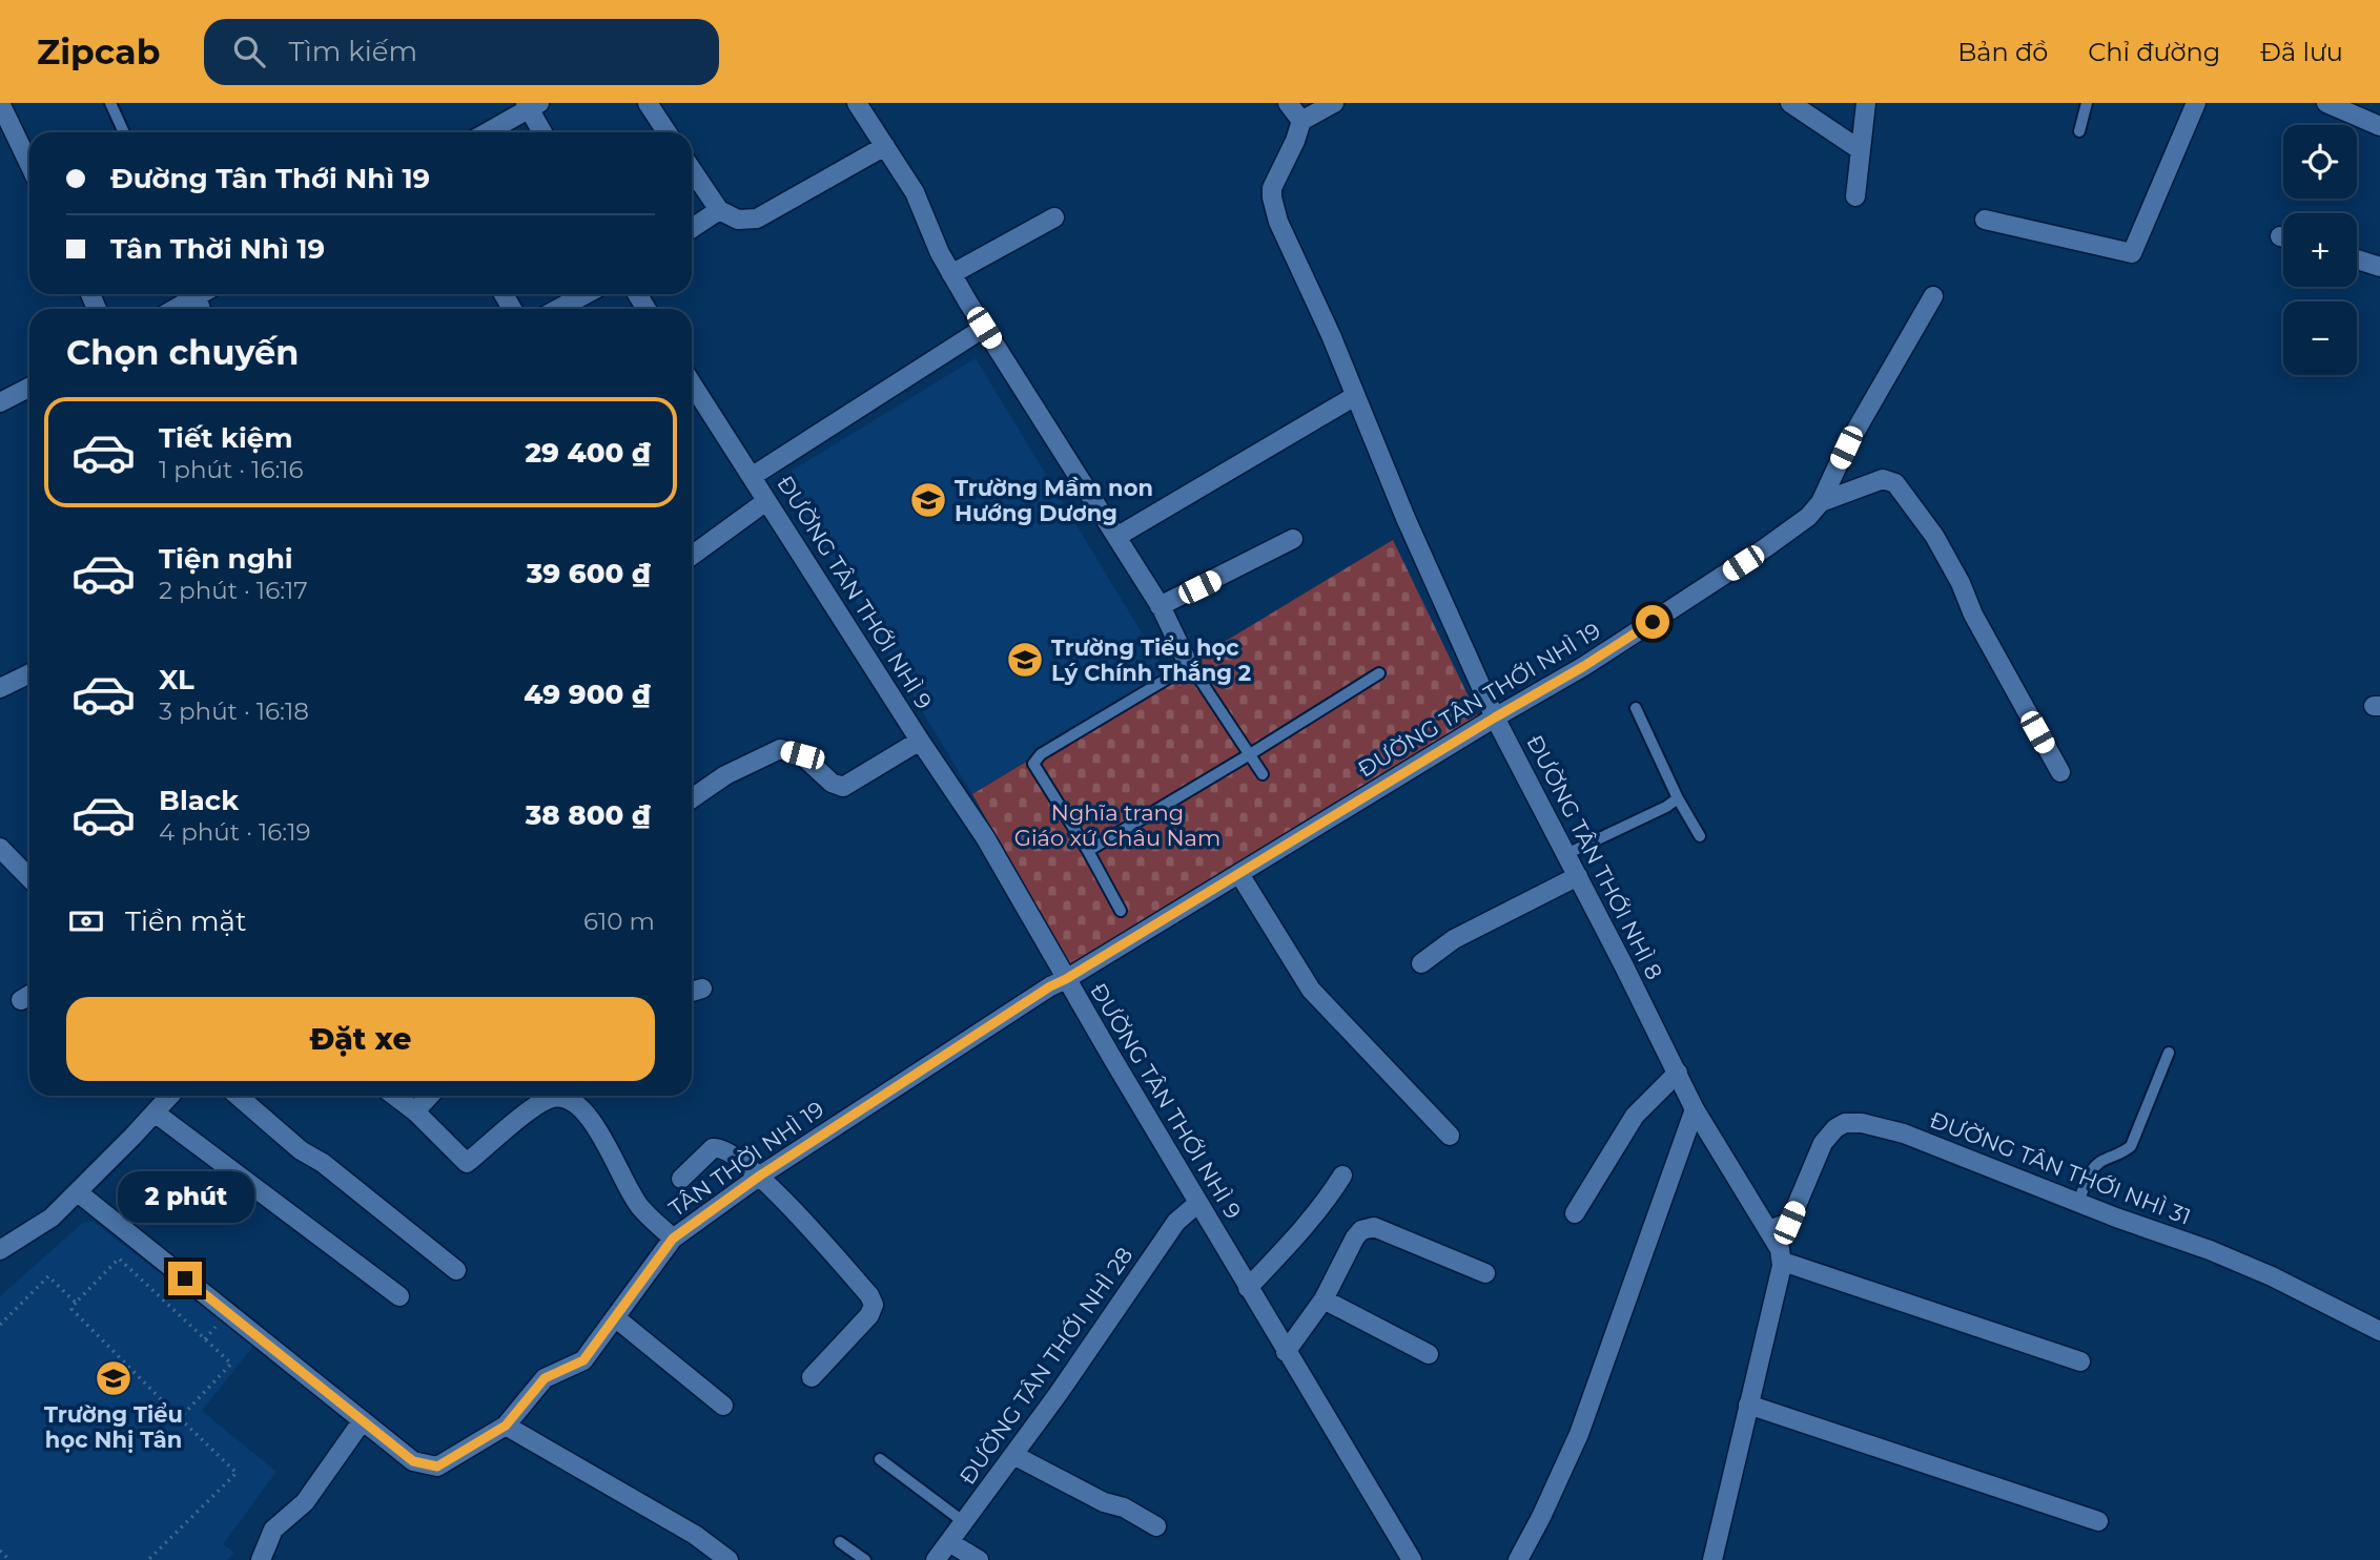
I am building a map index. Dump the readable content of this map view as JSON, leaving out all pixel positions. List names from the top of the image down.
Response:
{
  "streets": {
    "street": [
      "ĐƯỜNG TÂN THỚI NHÌ 9",
      "ĐƯỜNG TÂN THỚI NHÌ 19",
      "ĐƯỜNG TÂN THỚI NHÌ 8",
      "TÂN THỜI NHÌ 19",
      "ĐƯỜNG TÂN THỚI NHÌ 31",
      "ĐƯỜNG TÂN THỚI NHÌ 28"
    ]
  },
  "crossings": [
    ["ĐƯỜNG TÂN THỚI NHÌ 9", "ĐƯỜNG TÂN THỚI NHÌ 19"],
    ["ĐƯỜNG TÂN THỚI NHÌ 9", "TÂN THỜI NHÌ 19"],
    ["ĐƯỜNG TÂN THỚI NHÌ 9", "ĐƯỜNG TÂN THỚI NHÌ 28"],
    ["ĐƯỜNG TÂN THỚI NHÌ 19", "ĐƯỜNG TÂN THỚI NHÌ 8"],
    ["ĐƯỜNG TÂN THỚI NHÌ 19", "TÂN THỜI NHÌ 19"],
    ["ĐƯỜNG TÂN THỚI NHÌ 8", "ĐƯỜNG TÂN THỚI NHÌ 31"]
  ],
  "parks": ["Nghĩa trang Giáo xứ Châu Nam"],
  "places": {
    "school or university": ["Trường Mầm non Hướng Dương", "Trường Tiểu học Lý Chính Thắng 2", "Trường Tiểu học Nhị Tân"]
  },
  "page": {
    "header": "Zipcab",
    "search": "Tìm kiếm",
    "nav": ["Bản đồ", "Chỉ đường", "Đã lưu"],
    "map_buttons": ["+", "−"],
    "banner": ["Đường Tân Thới Nhì 19", "Tân Thời Nhì 19"],
    "heading": "Chọn chuyến",
    "list": [
      {
        "name": "Tiết kiệm",
        "note": "1 phút · 16:16",
        "value": "29 400 ₫"
      },
      {
        "name": "Tiện nghi",
        "note": "2 phút · 16:17",
        "value": "39 600 ₫"
      },
      {
        "name": "XL",
        "note": "3 phút · 16:18",
        "value": "49 900 ₫"
      },
      {
        "name": "Black",
        "note": "4 phút · 16:19",
        "value": "38 800 ₫"
      }
    ],
    "pay": ["Tiền mặt", "610 m"],
    "buttons": "Đặt xe",
    "bubble": "2 phút"
  }
}
